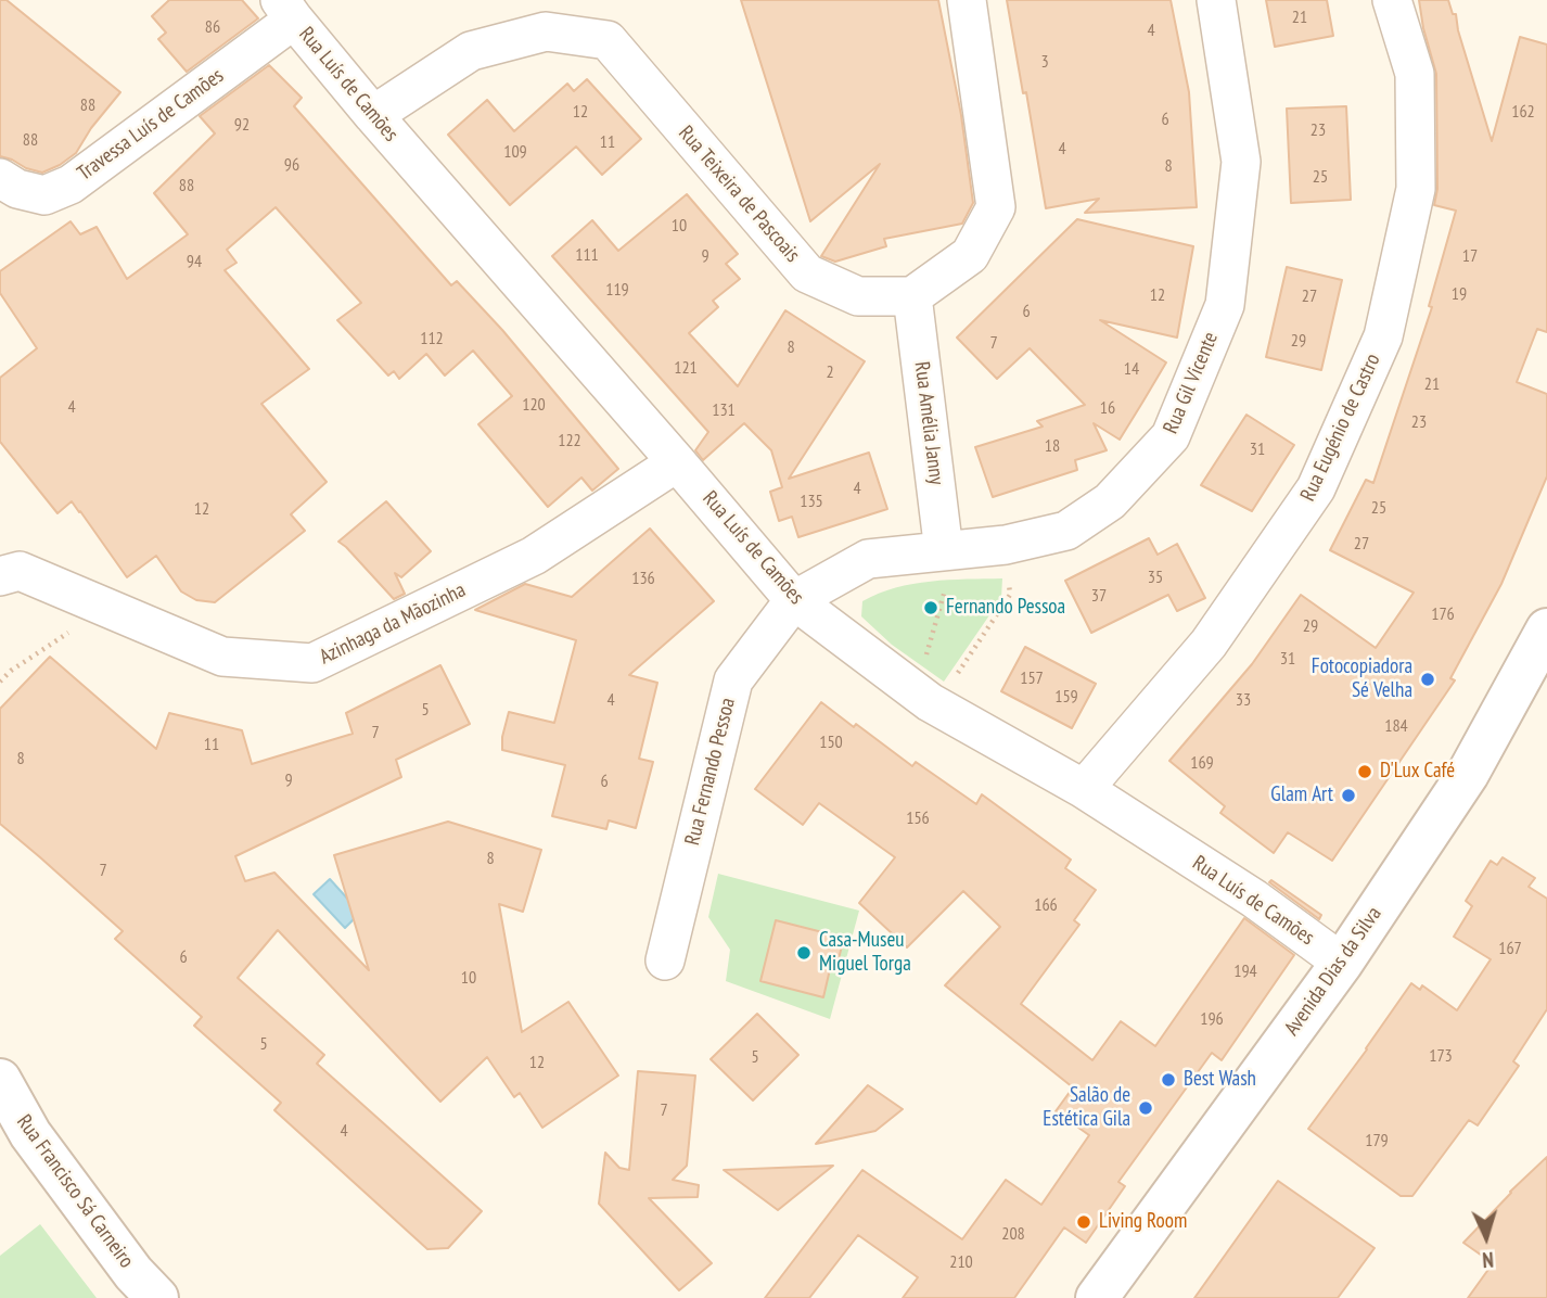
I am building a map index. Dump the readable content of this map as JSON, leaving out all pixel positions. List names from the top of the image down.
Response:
{
  "streets": {
    "street": [
      "Rua Luís de Camões",
      "Travessa Luís de Camões",
      "Rua Teixeira de Pascoais",
      "Rua Gil Vicente",
      "Rua Amélia Janny",
      "Rua Eugénio de Castro",
      "Azinhaga da Mãozinha",
      "Rua Fernando Pessoa",
      "Avenida Dias da Silva",
      "Rua Francisco Sá Carneiro"
    ]
  },
  "crossings": [
    ["Rua Luís de Camões", "Travessa Luís de Camões"],
    ["Rua Luís de Camões", "Rua Teixeira de Pascoais"],
    ["Rua Luís de Camões", "Rua Gil Vicente"],
    ["Rua Luís de Camões", "Rua Eugénio de Castro"],
    ["Rua Luís de Camões", "Azinhaga da Mãozinha"],
    ["Rua Luís de Camões", "Rua Fernando Pessoa"],
    ["Rua Luís de Camões", "Avenida Dias da Silva"],
    ["Rua Teixeira de Pascoais", "Rua Amélia Janny"],
    ["Rua Gil Vicente", "Rua Amélia Janny"],
    ["Rua Gil Vicente", "Rua Fernando Pessoa"]
  ],
  "places": [
    "Fernando Pessoa",
    "Fotocopiadora Sé Velha",
    "D'Lux Café",
    "Glam Art",
    "Casa-Museu Miguel Torga",
    "Best Wash",
    "Salão de Estética Gila",
    "Living Room"
  ],
  "house_numbers": [
    "21",
    "86",
    "4",
    "3",
    "88",
    "12",
    "162",
    "6",
    "92",
    "23",
    "88",
    "11",
    "4",
    "109",
    "96",
    "8",
    "25",
    "88",
    "10",
    "111",
    "9",
    "17",
    "94",
    "119",
    "19",
    "12",
    "27",
    "6",
    "112",
    "29",
    "7",
    "8",
    "121",
    "14",
    "2",
    "21",
    "120",
    "4",
    "16",
    "131",
    "23",
    "122",
    "18",
    "31",
    "4",
    "135",
    "25",
    "12",
    "27",
    "35",
    "136",
    "37",
    "176",
    "29",
    "31",
    "157",
    "159",
    "4",
    "33",
    "5",
    "184",
    "7",
    "150",
    "11",
    "8",
    "169",
    "9",
    "6",
    "156",
    "8",
    "7",
    "166",
    "167",
    "6",
    "194",
    "10",
    "196",
    "5",
    "173",
    "5",
    "12",
    "7",
    "4",
    "179",
    "208",
    "210"
  ],
  "north": "bottom"
}
